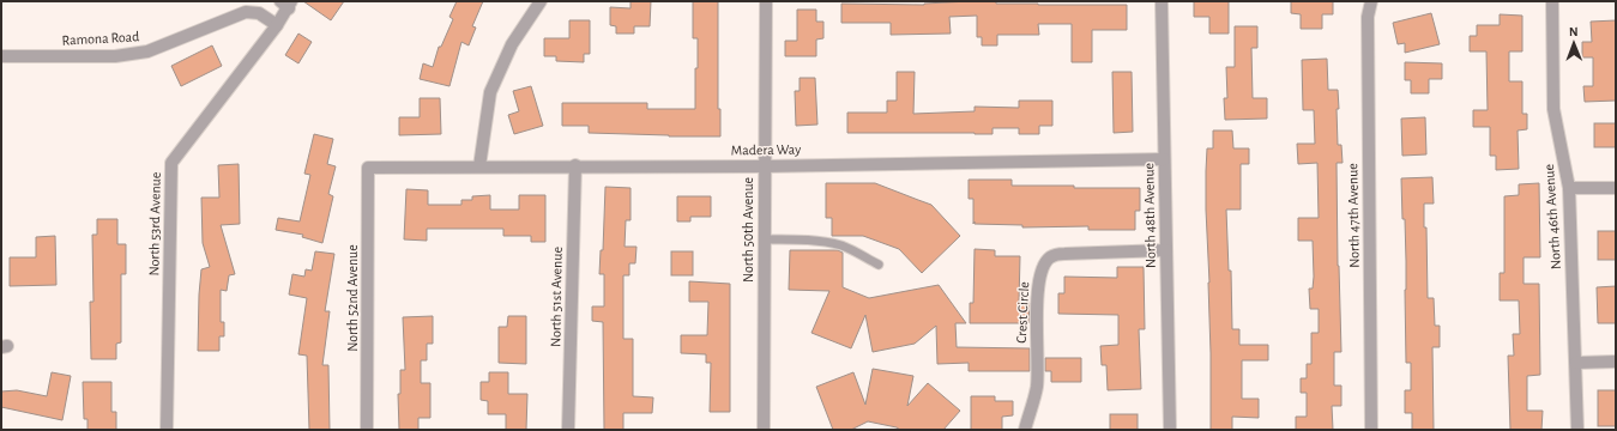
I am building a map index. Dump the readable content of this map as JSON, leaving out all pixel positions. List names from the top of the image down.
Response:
{
  "streets": {
    "street": [
      "Ramona Road",
      "Madera Way",
      "North 48th Avenue",
      "North 47th Avenue",
      "North 46th Avenue",
      "North 53rd Avenue",
      "North 50th Avenue",
      "North 51st Avenue",
      "North 52nd Avenue",
      "Crest Circle"
    ]
  },
  "crossings": [
    ["Ramona Road", "North 53rd Avenue"],
    ["Madera Way", "North 48th Avenue"],
    ["Madera Way", "North 50th Avenue"],
    ["Madera Way", "North 51st Avenue"],
    ["Madera Way", "North 52nd Avenue"],
    ["North 48th Avenue", "Crest Circle"]
  ],
  "north": "top"
}
